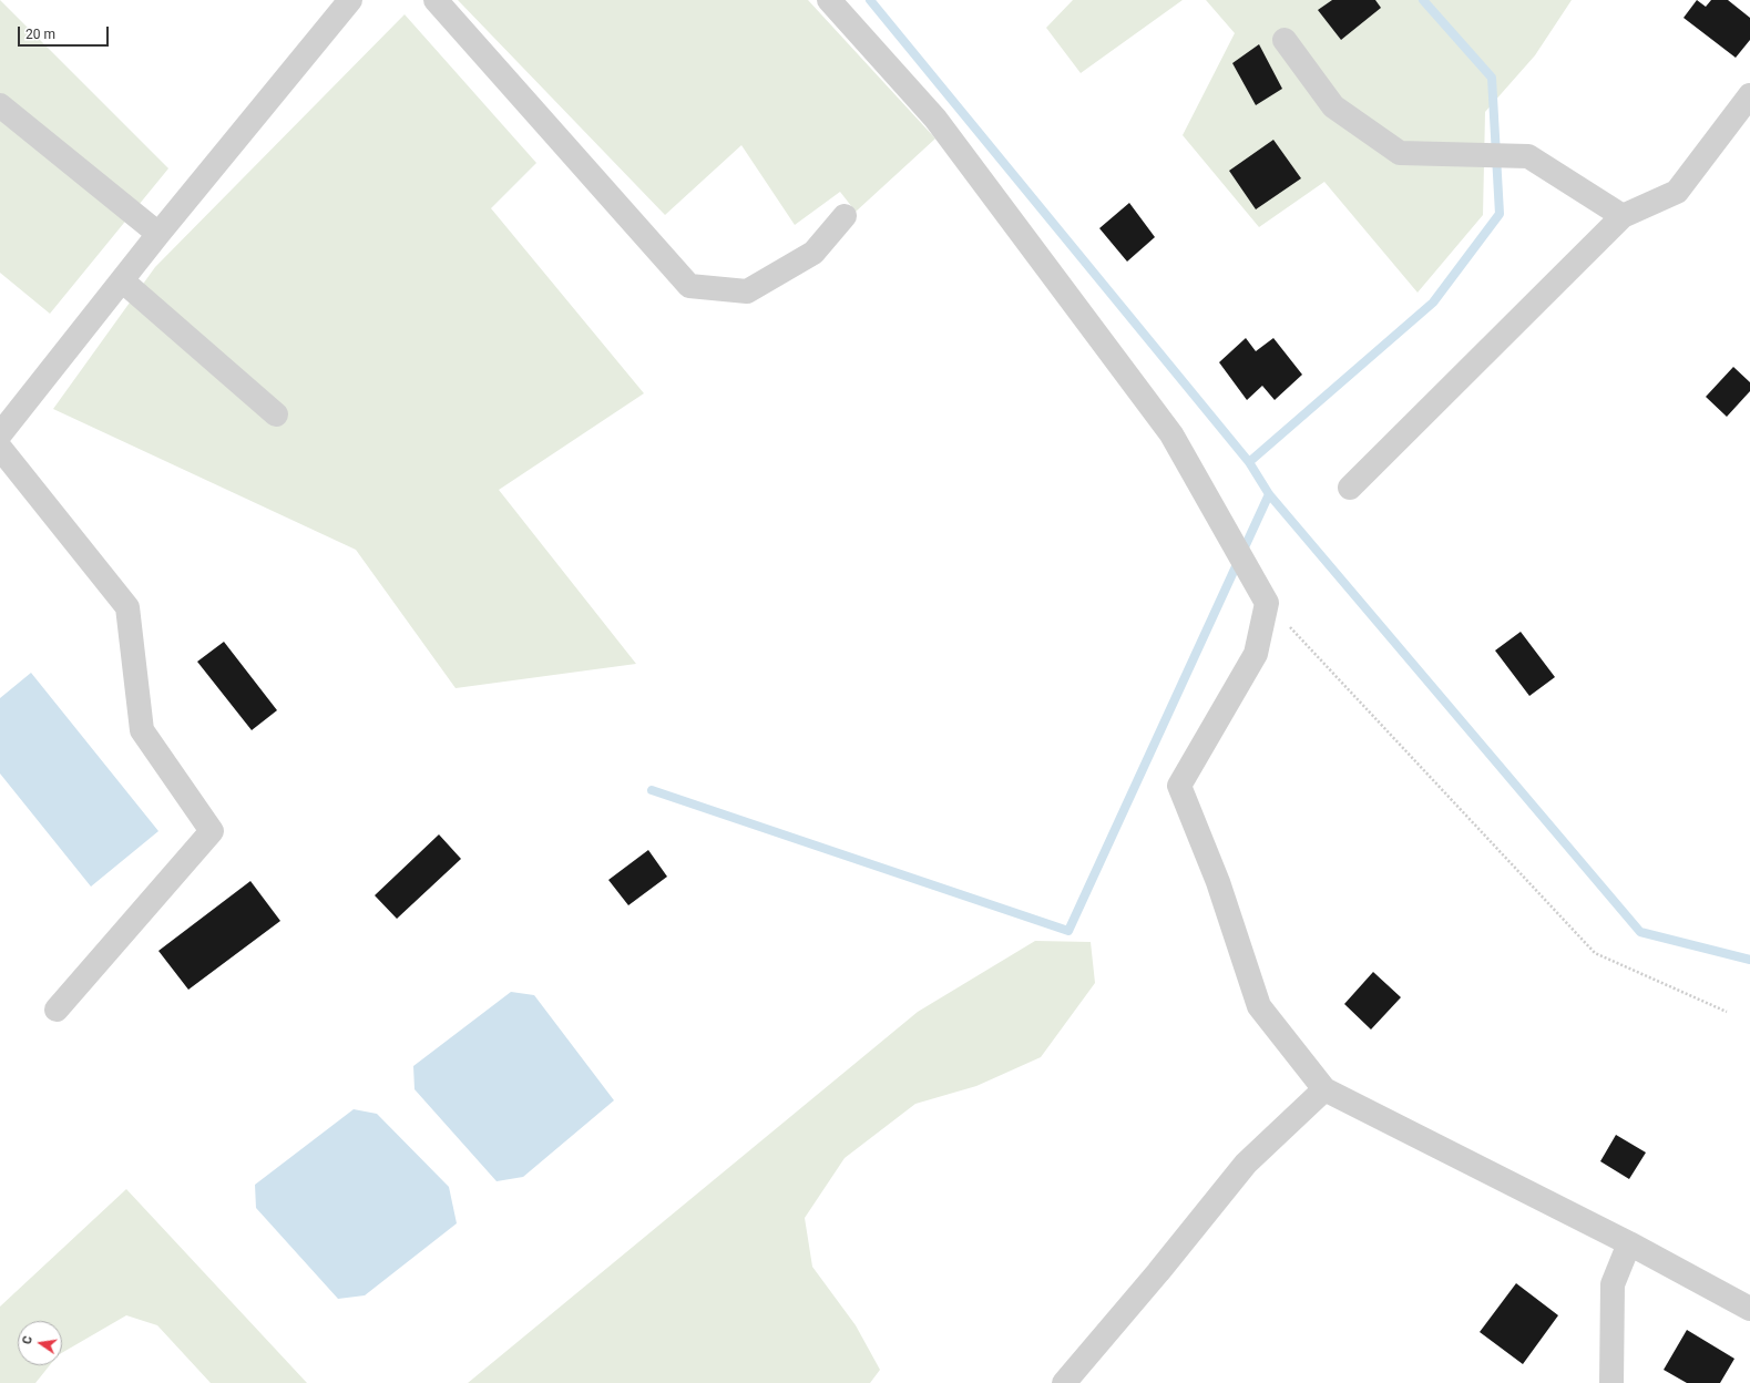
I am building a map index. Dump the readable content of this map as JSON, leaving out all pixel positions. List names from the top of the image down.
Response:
{
  "scale_bar": "20 m",
  "north": "left"
}
